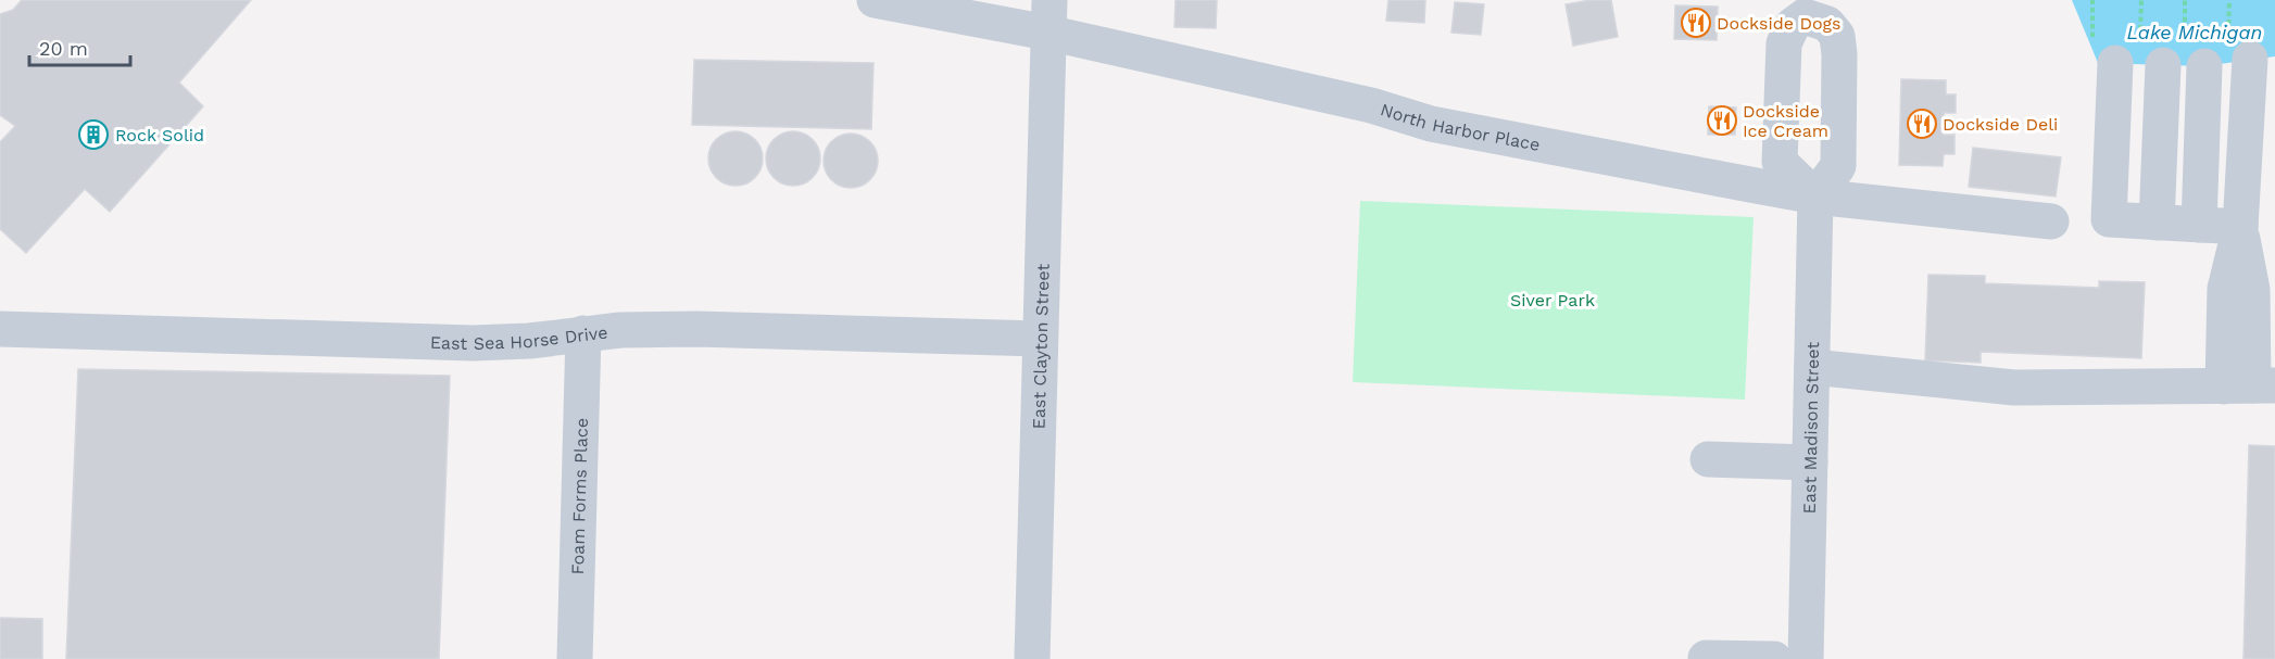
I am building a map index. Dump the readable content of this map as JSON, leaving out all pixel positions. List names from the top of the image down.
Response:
{
  "streets": {
    "lane": [
      "North Harbor Place",
      "East Sea Horse Drive",
      "East Clayton Street",
      "East Madison Street",
      "Foam Forms Place"
    ]
  },
  "crossings": [
    ["North Harbor Place", "East Clayton Street"],
    ["North Harbor Place", "East Madison Street"],
    ["East Sea Horse Drive", "East Clayton Street"],
    ["East Sea Horse Drive", "Foam Forms Place"]
  ],
  "water": ["Lake Michigan"],
  "parks": ["Siver Park"],
  "places": {
    "restaurant": ["Dockside Dogs", "Dockside Ice Cream", "Dockside Deli"],
    "building": ["Rock Solid"]
  },
  "scale_bar": "20 m"
}
